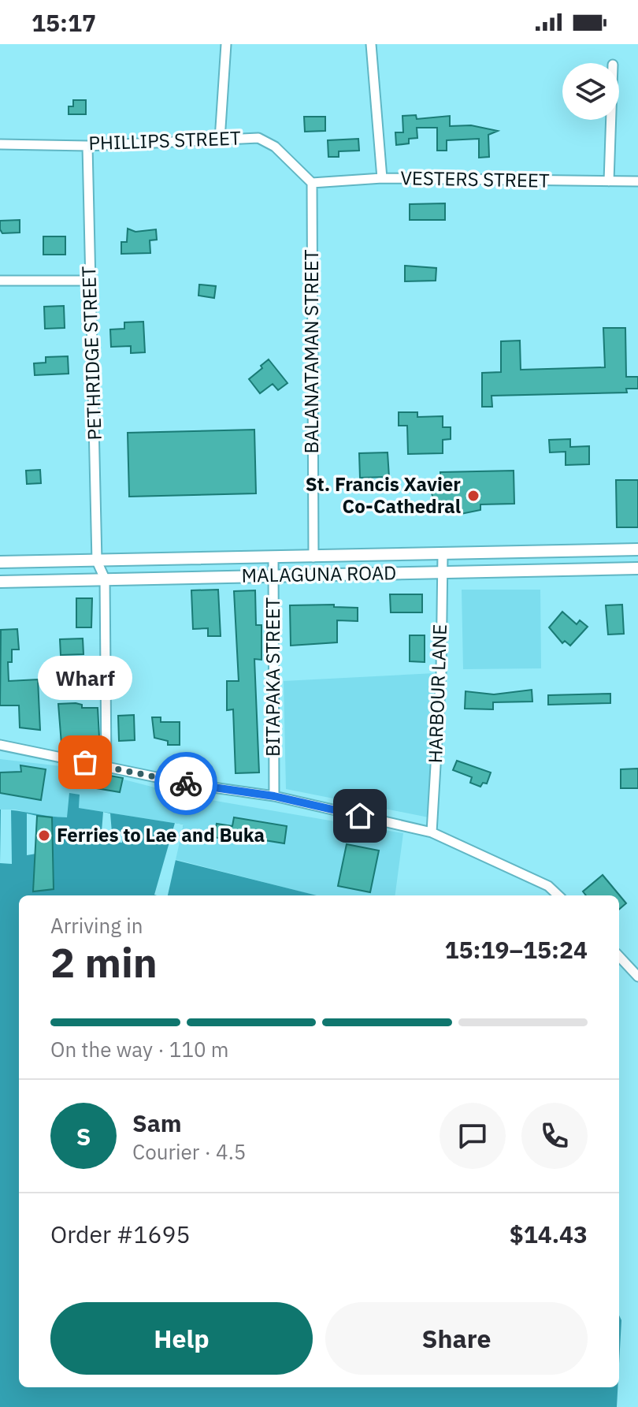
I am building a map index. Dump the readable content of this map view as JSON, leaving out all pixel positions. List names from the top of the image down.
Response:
{
  "streets": {
    "street": [
      "PHILLIPS STREET",
      "VESTERS STREET",
      "BALANATAMAN STREET",
      "PETHRIDGE STREET",
      "MALAGUNA ROAD",
      "BITAPAKA STREET",
      "HARBOUR LANE"
    ]
  },
  "crossings": [
    ["PHILLIPS STREET", "VESTERS STREET"],
    ["PHILLIPS STREET", "BALANATAMAN STREET"],
    ["PHILLIPS STREET", "PETHRIDGE STREET"],
    ["VESTERS STREET", "BALANATAMAN STREET"],
    ["BALANATAMAN STREET", "MALAGUNA ROAD"],
    ["PETHRIDGE STREET", "MALAGUNA ROAD"],
    ["MALAGUNA ROAD", "BITAPAKA STREET"],
    ["MALAGUNA ROAD", "HARBOUR LANE"]
  ],
  "places": ["St. Francis Xavier Co-Cathedral", "Wharf", "Ferries to Lae and Buka"],
  "page": {
    "status": "15:17",
    "bubble": "Wharf",
    "heading": ["2 min", "Arriving in", "15:19–15:24"],
    "panel": [
      "Sam",
      "Courier · 4.5",
      "Order #1695",
      "$14.43"
    ],
    "bar": "On the way · 110 m",
    "round": "S",
    "buttons": ["Help", "Share"]
  }
}
